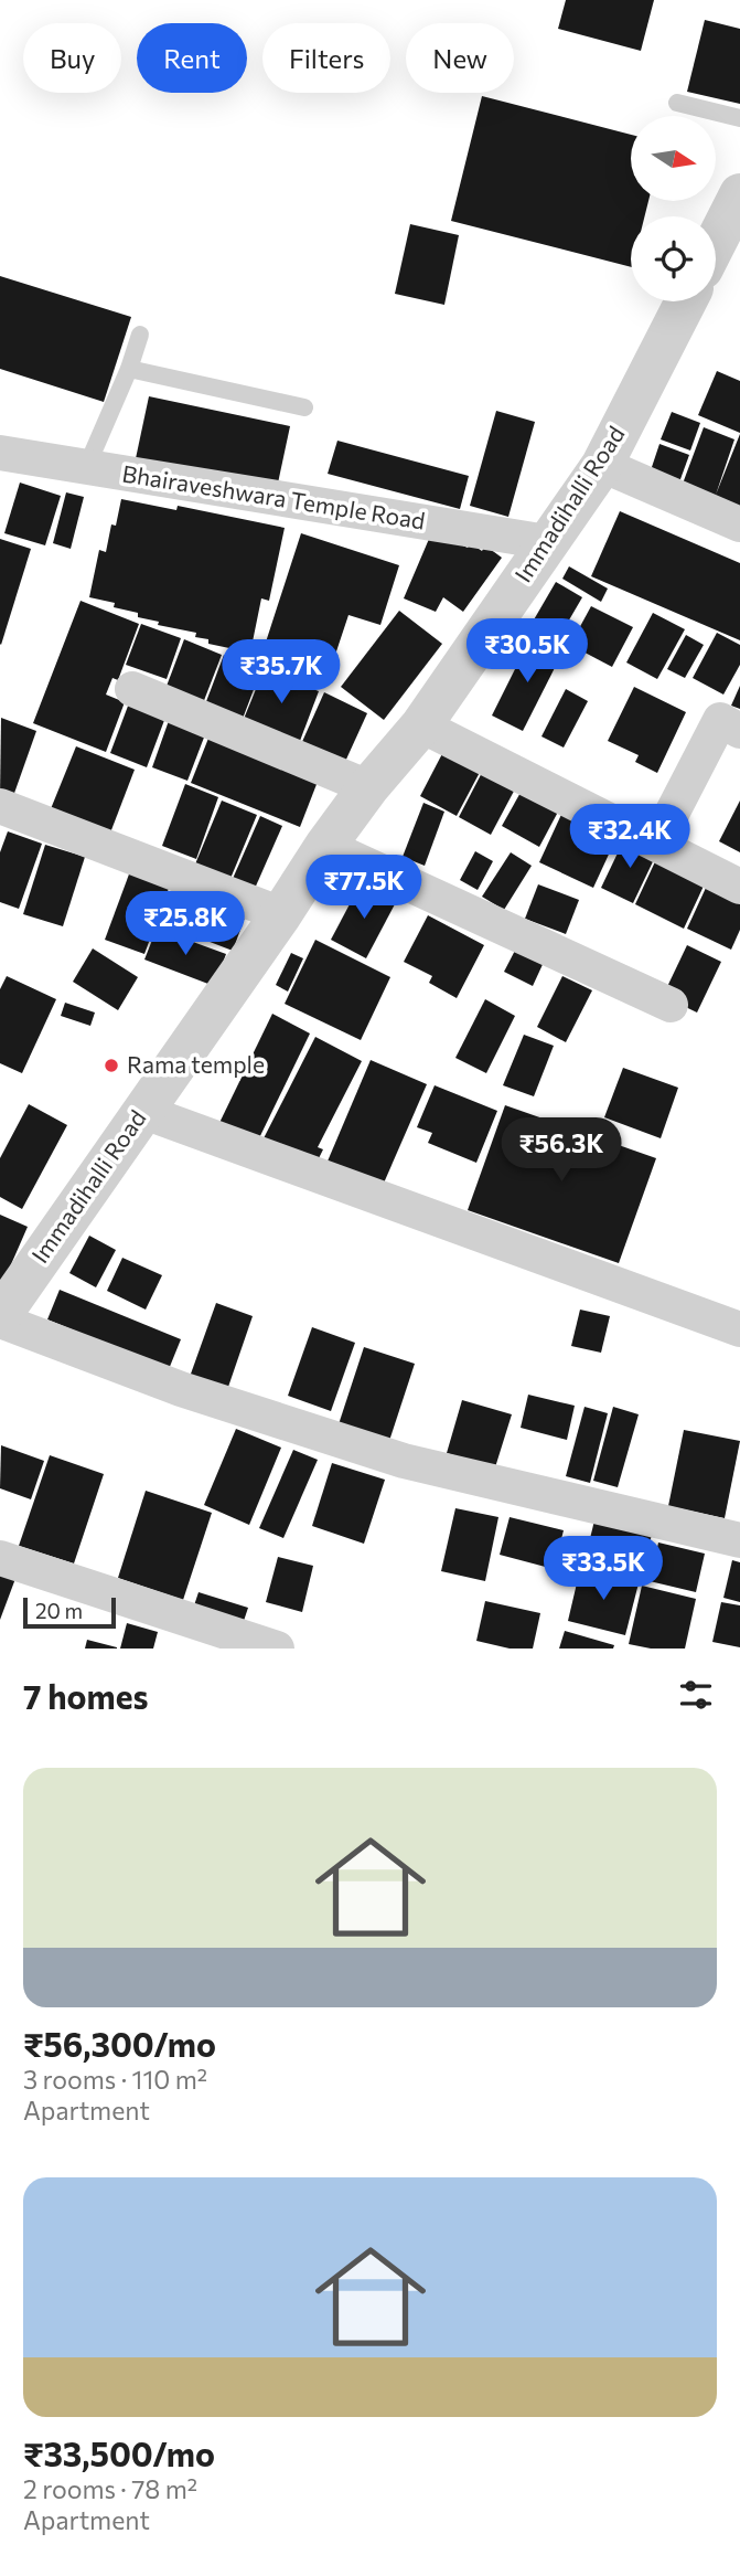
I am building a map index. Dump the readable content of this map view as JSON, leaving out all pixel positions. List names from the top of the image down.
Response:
{
  "streets": {
    "street": ["Bhairaveshwara Temple Road", "Immadihalli Road"]
  },
  "crossings": [
    ["Bhairaveshwara Temple Road", "Immadihalli Road"]
  ],
  "places": ["Rama temple"],
  "scale_bar": "20 m",
  "north": "right",
  "page": {
    "chip": [
      "Buy",
      "Rent",
      "Filters",
      "New"
    ],
    "price": [
      "₹30.5K",
      "₹35.7K",
      "₹32.4K",
      "₹77.5K",
      "₹25.8K",
      "₹56.3K",
      "₹33.5K"
    ],
    "scale": "20 m",
    "heading": "7 homes",
    "list": [
      {
        "name": "₹56,300/mo",
        "note": "3 rooms · 110 m² · Apartment"
      },
      {
        "name": "₹33,500/mo",
        "note": "2 rooms · 78 m² · Apartment"
      }
    ]
  }
}
